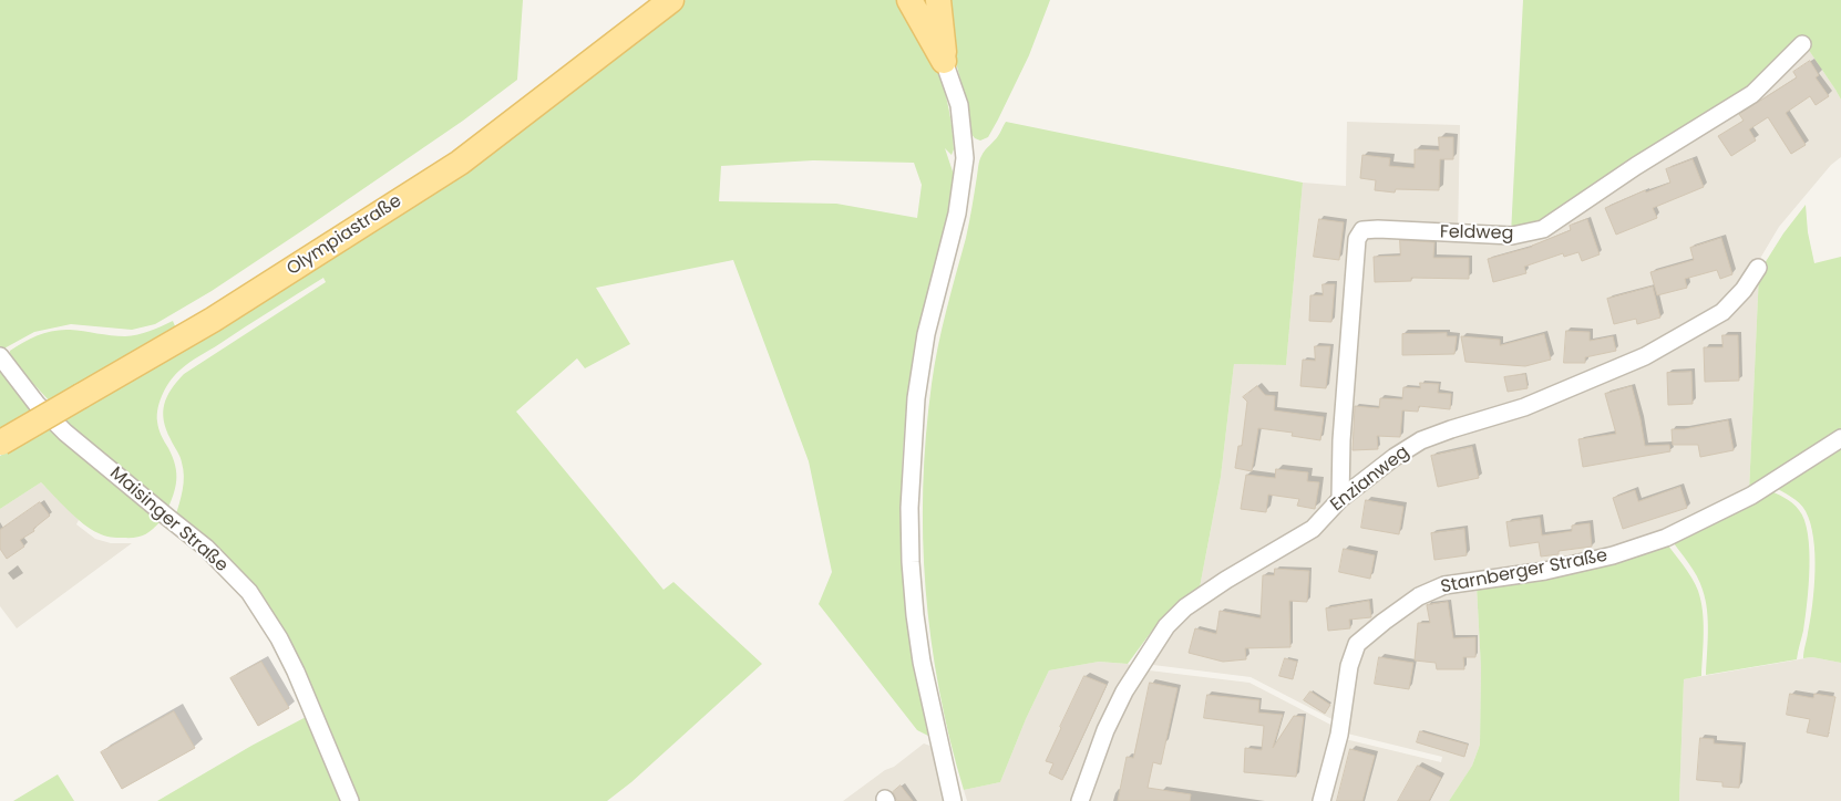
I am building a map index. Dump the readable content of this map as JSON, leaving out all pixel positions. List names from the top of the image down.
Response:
{
  "streets": {
    "main road": ["Olympiastraße"],
    "street": [
      "Feldweg",
      "Enzianweg",
      "Maisinger Straße",
      "Starnberger Straße"
    ]
  },
  "crossings": [
    ["Feldweg", "Enzianweg"]
  ]
}
